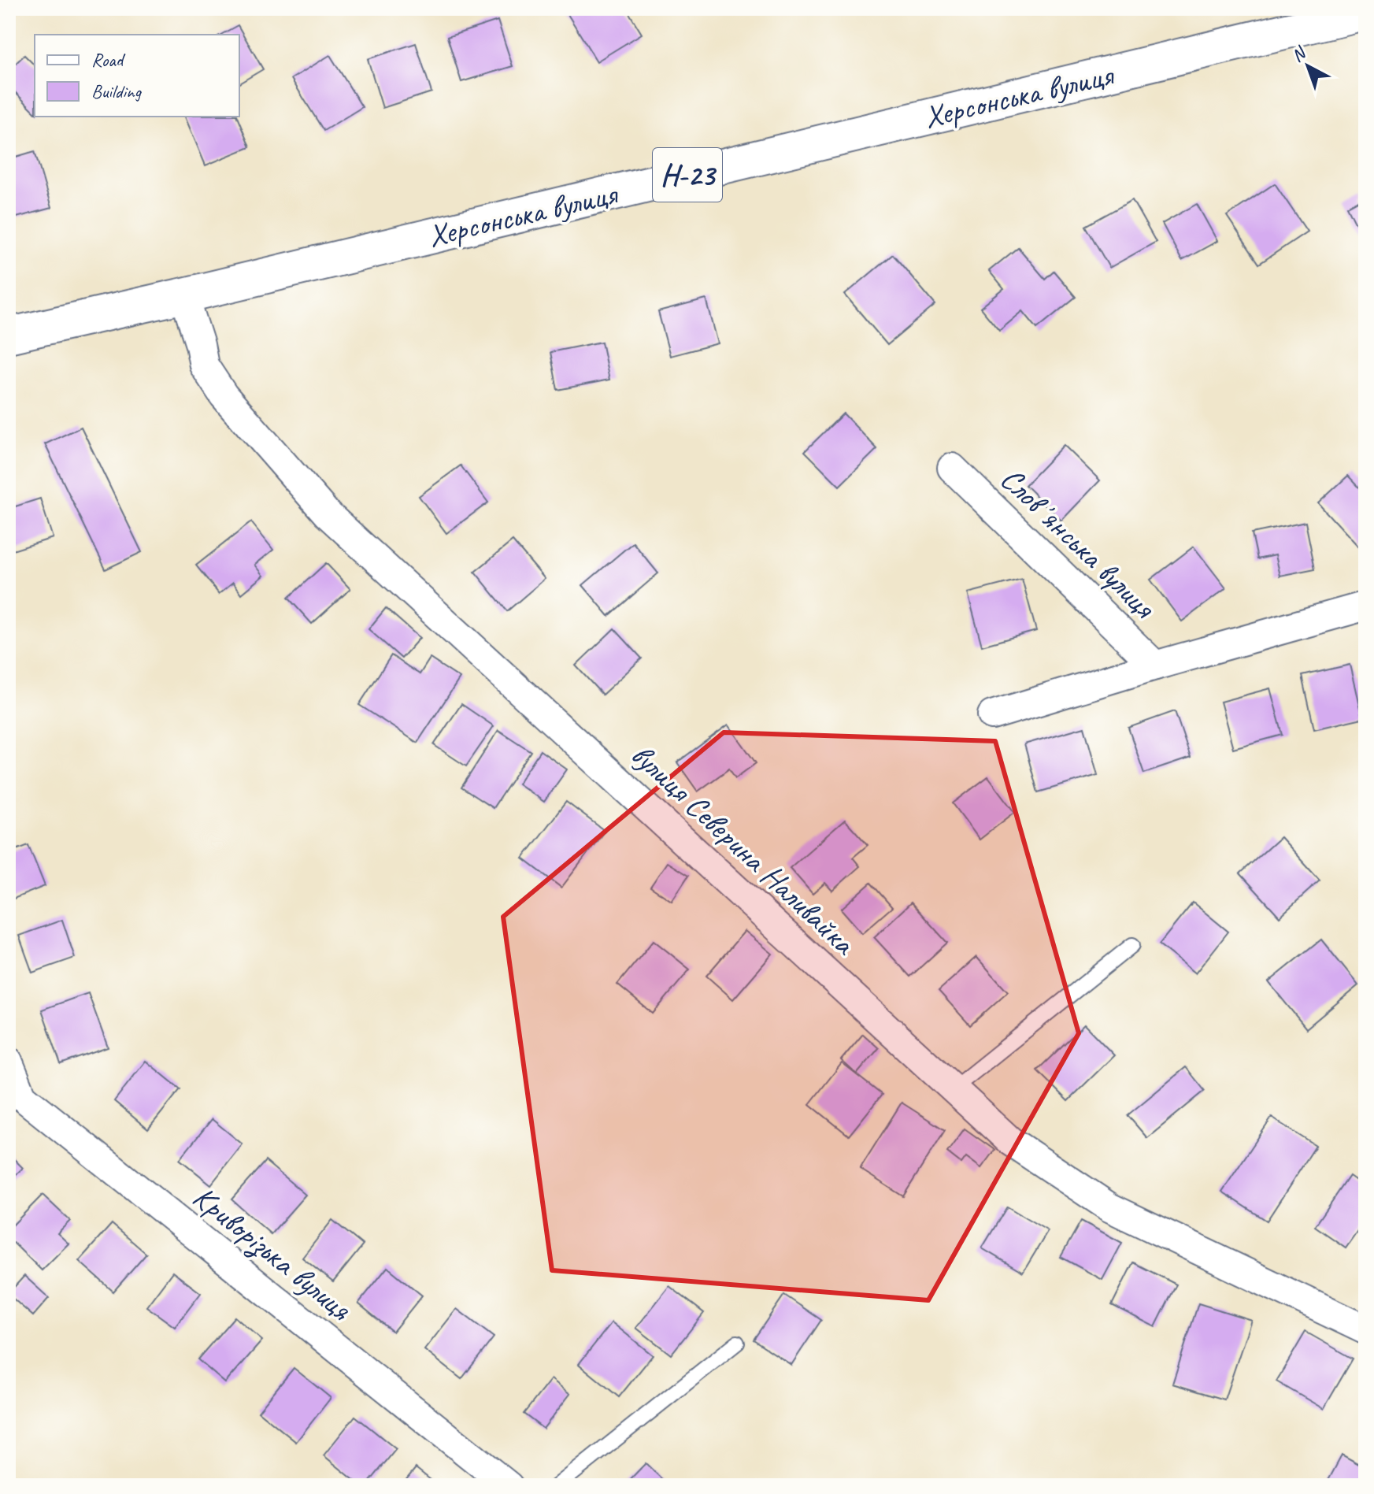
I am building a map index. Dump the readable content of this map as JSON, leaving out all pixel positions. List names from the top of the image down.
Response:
{
  "streets": {
    "main road": ["Херсонська вулиця", "Н-23"],
    "street": ["Словʼянська вулиця", "вулиця Северина Наливайка", "Криворізька вулиця"]
  },
  "crossings": [
    ["Херсонська вулиця", "вулиця Северина Наливайка"]
  ],
  "legend": ["Road", "Building"],
  "north": "top left"
}
